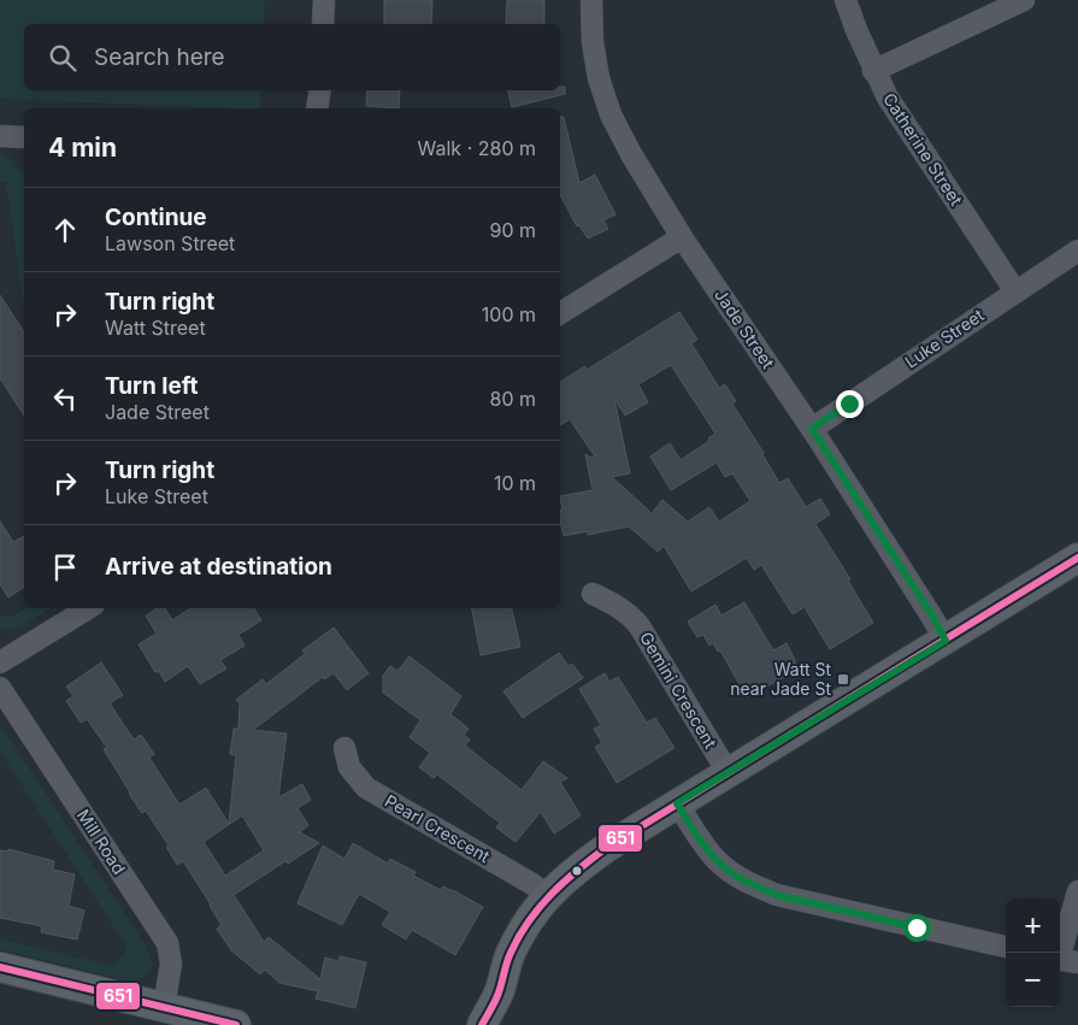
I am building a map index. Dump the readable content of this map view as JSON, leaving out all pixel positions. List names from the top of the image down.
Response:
{
  "streets": {
    "street": [
      "Catherine Street",
      "Jade Street",
      "Luke Street",
      "Gemini Crescent",
      "Pearl Crescent",
      "Mill Road"
    ]
  },
  "crossings": [
    ["Catherine Street", "Luke Street"],
    ["Jade Street", "Luke Street"]
  ],
  "places": {
    "transit": ["Watt St near Jade St"]
  },
  "lines": ["transit line 651"],
  "page": {
    "search": "Search here",
    "heading": ["4 min", "Walk · 280 m"],
    "list": [
      ["Continue", "Lawson Street", "90 m"],
      ["Turn right", "Watt Street", "100 m"],
      ["Turn left", "Jade Street", "80 m"],
      ["Turn right", "Luke Street", "10 m"],
      "Arrive at destination"
    ],
    "map_buttons": ["+", "−"]
  }
}
